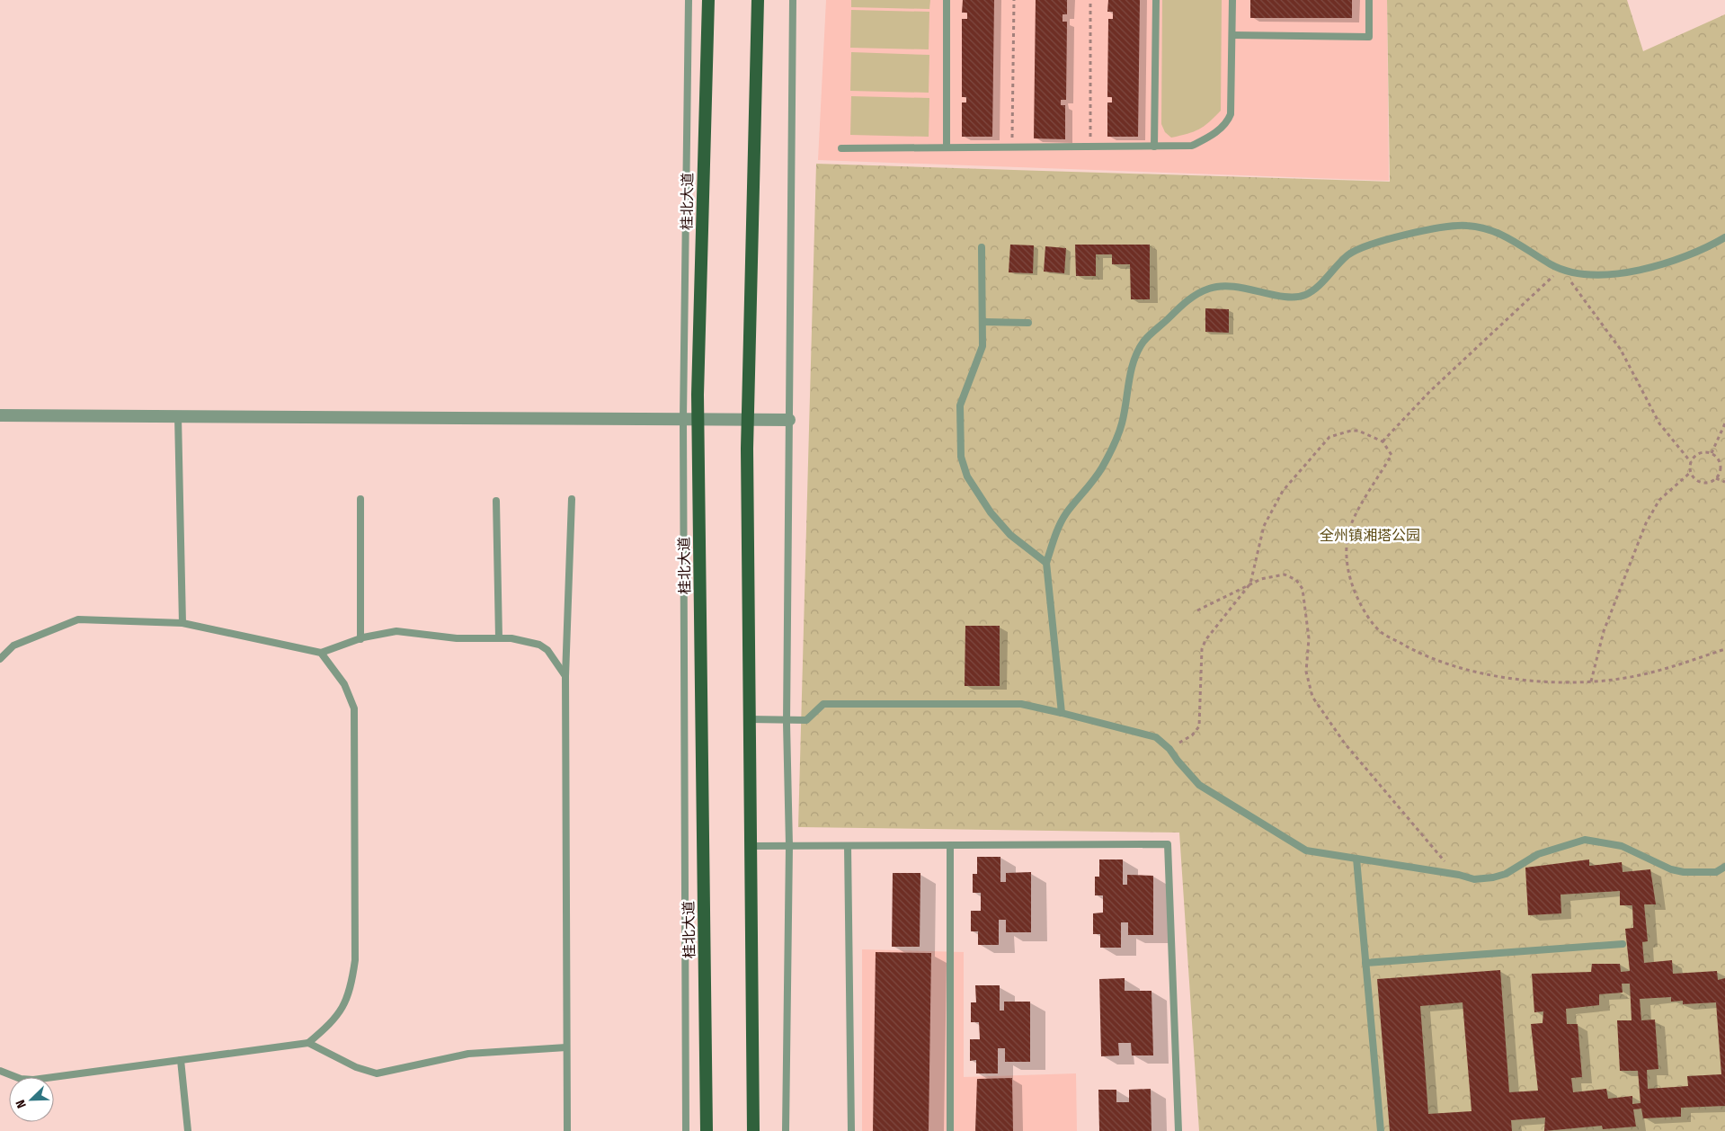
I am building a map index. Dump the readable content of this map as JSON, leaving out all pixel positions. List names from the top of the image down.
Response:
{
  "streets": {
    "main road": ["桂北大道"]
  },
  "parks": ["全州镇湘塔公园"],
  "north": "bottom left"
}
